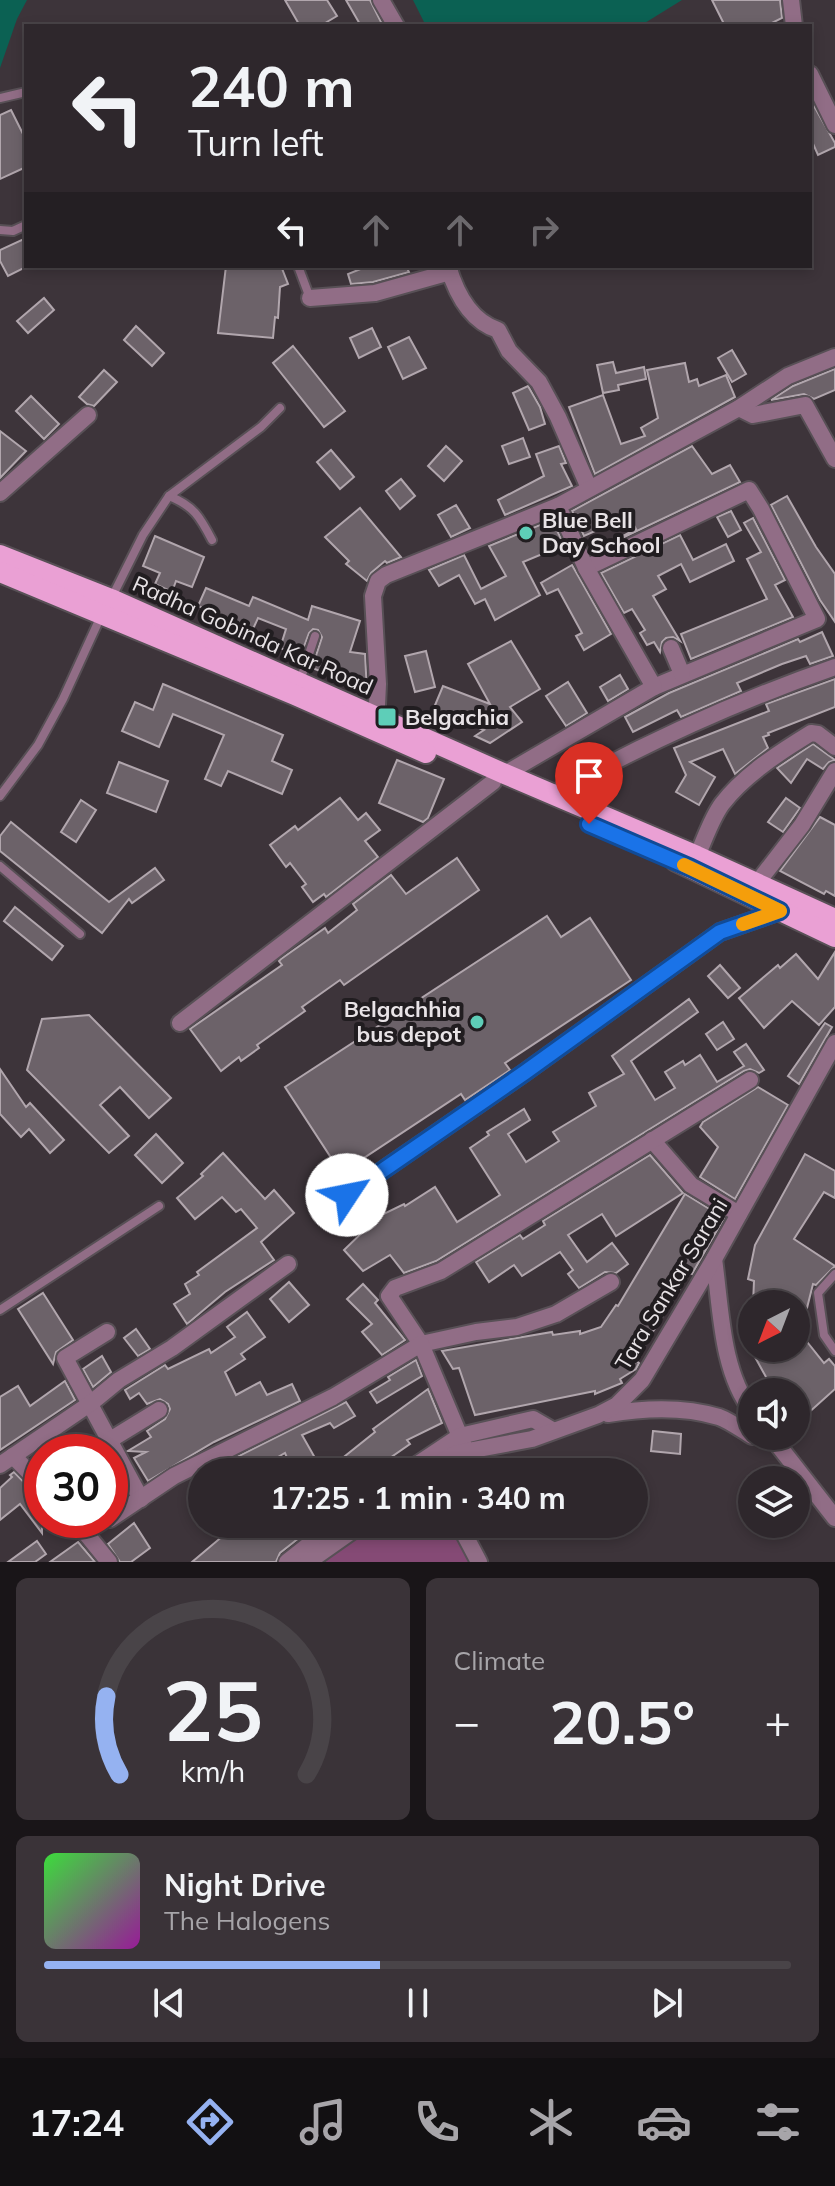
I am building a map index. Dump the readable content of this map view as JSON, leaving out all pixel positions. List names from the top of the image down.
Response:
{
  "streets": {
    "main road": ["Radha Gobinda Kar Road"],
    "street": ["Tara Sankar Sarani"]
  },
  "places": {
    "other": ["Blue Bell Day School", "Belgachhia bus depot"],
    "transit": ["Belgachia"]
  },
  "north": "bottom left",
  "page": {
    "turn": ["240 m", "Turn left"],
    "limit": "30",
    "trip": "17:25 · 1 min · 340 m",
    "tile": "Climate",
    "heat": ["−", "20.5°", "+"],
    "song": ["Night Drive", "The Halogens"],
    "tabs": "17:24",
    "gauge": ["25", "km/h"]
  }
}
